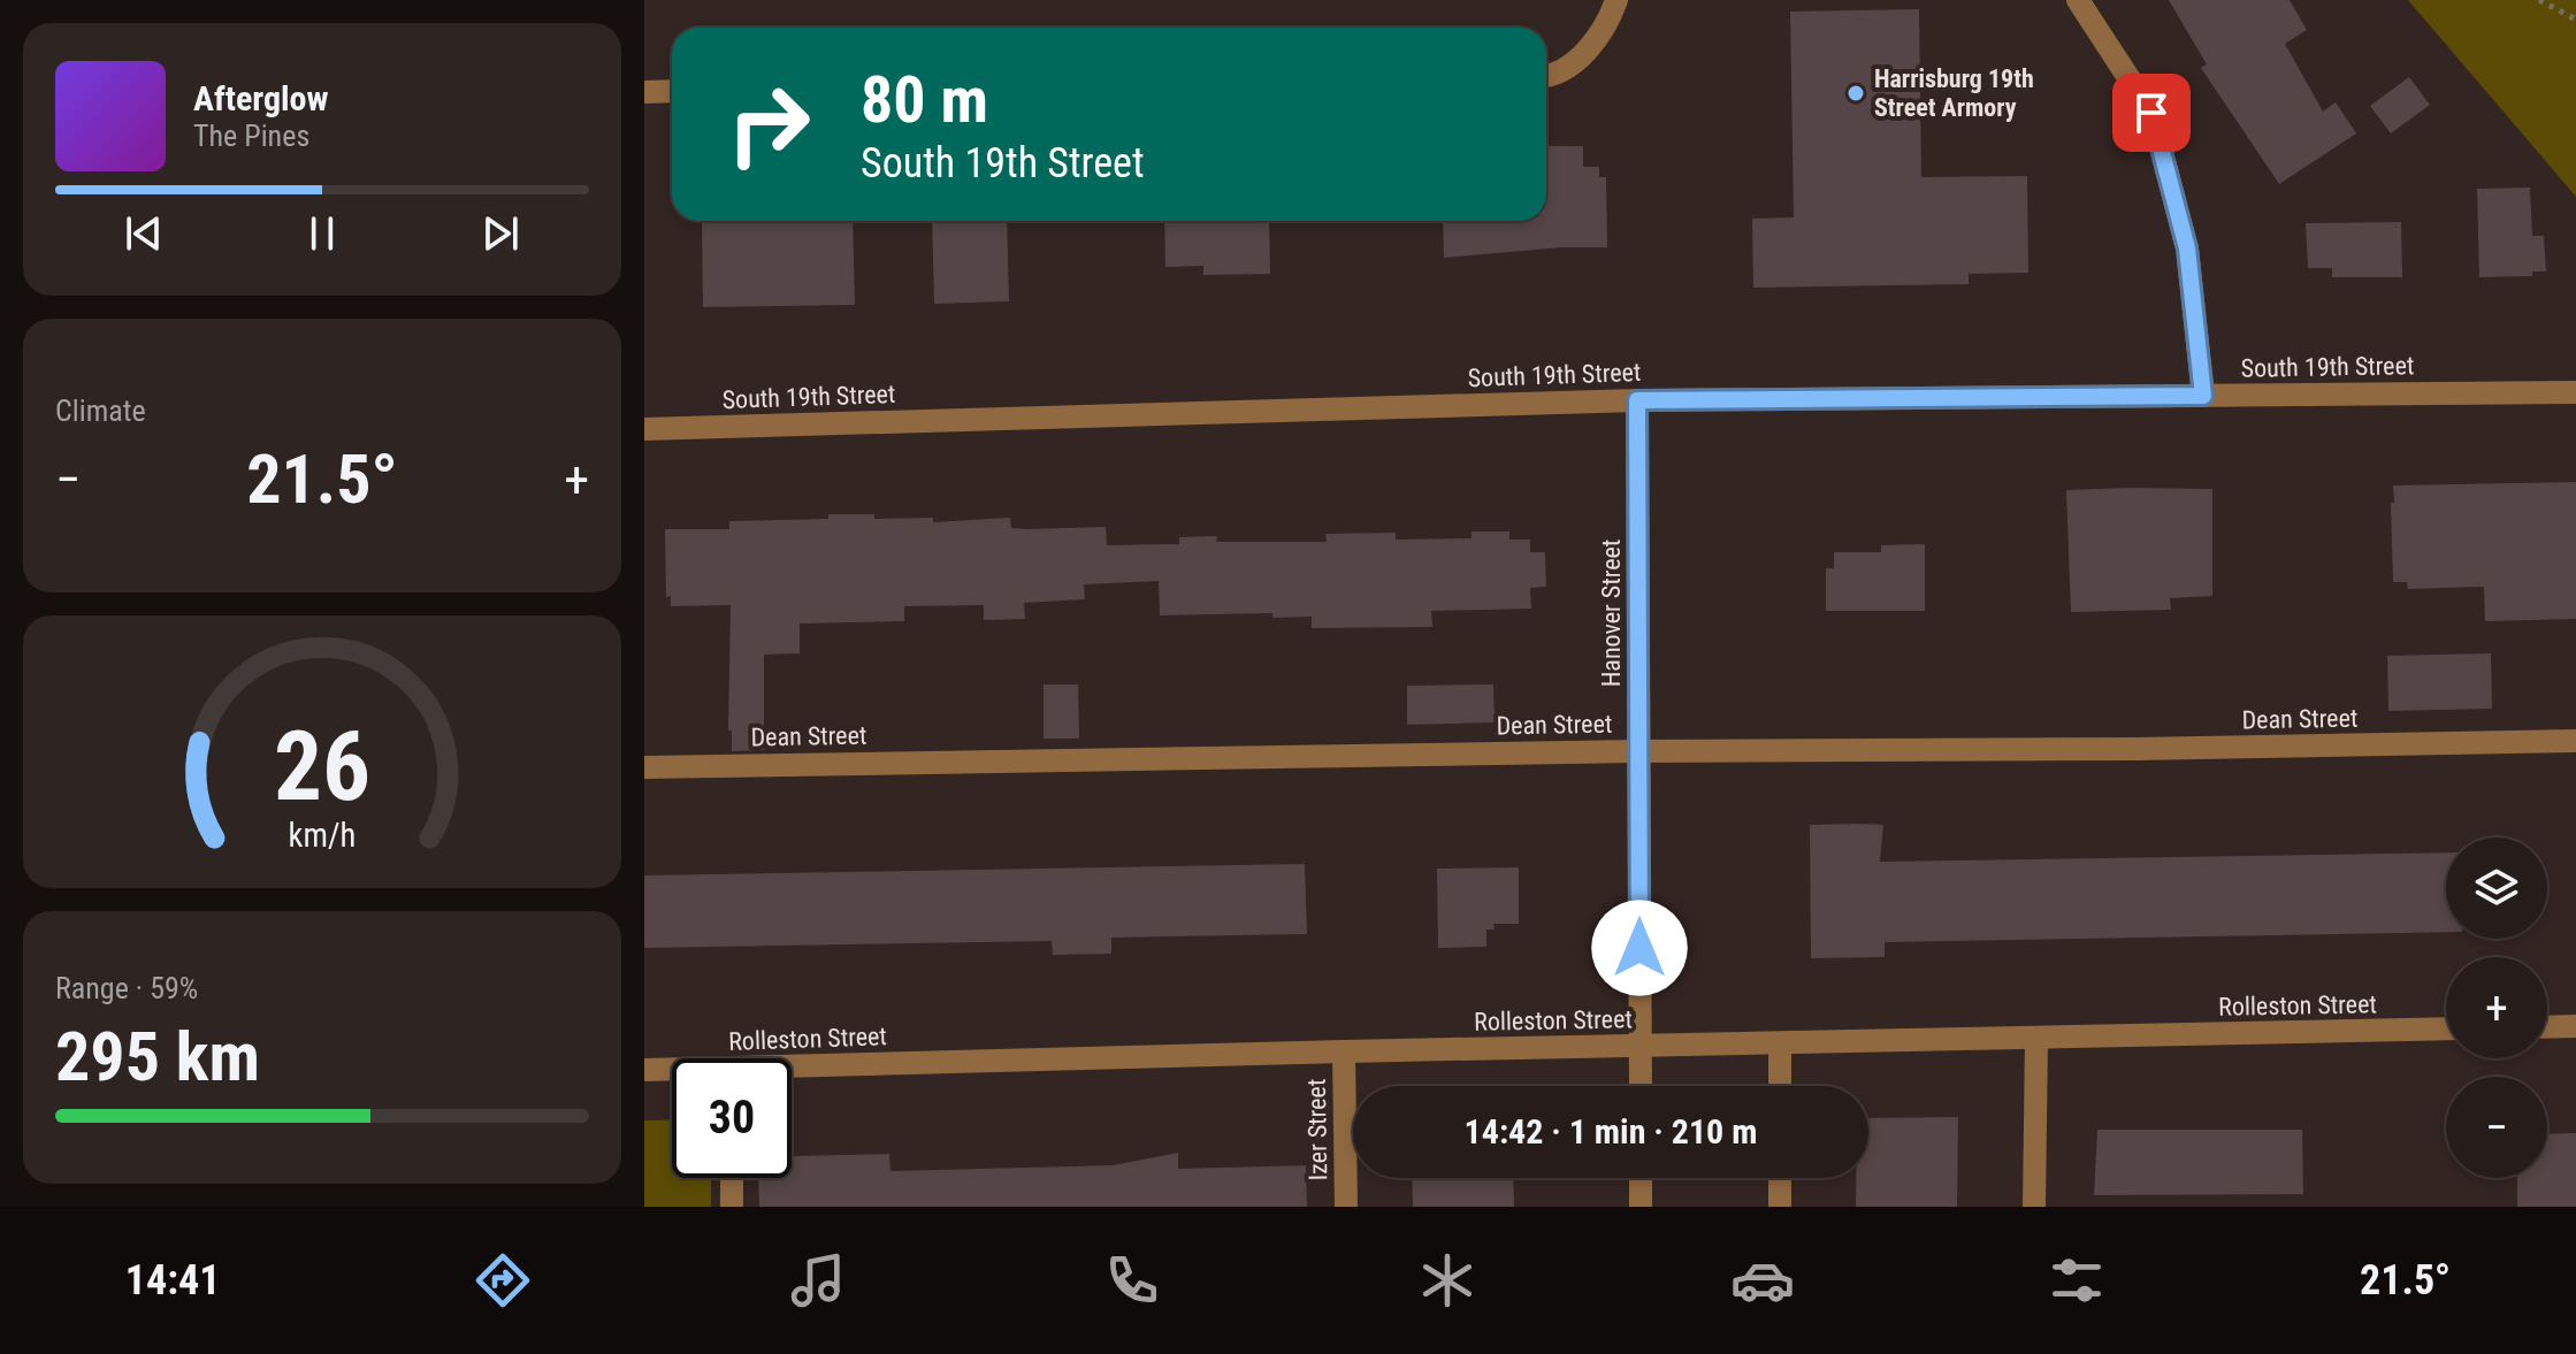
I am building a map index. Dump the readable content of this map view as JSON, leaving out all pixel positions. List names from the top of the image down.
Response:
{
  "streets": {
    "street": [
      "South 19th Street",
      "Hanover Street",
      "Dean Street",
      "Rolleston Street",
      "Izer Street"
    ]
  },
  "crossings": [
    ["South 19th Street", "Hanover Street"],
    ["Hanover Street", "Dean Street"],
    ["Hanover Street", "Rolleston Street"],
    ["Rolleston Street", "Izer Street"]
  ],
  "places": ["Harrisburg 19th Street Armory"],
  "page": {
    "turn": ["80 m", "South 19th Street"],
    "song": ["Afterglow", "The Pines"],
    "tile": [
      "Climate",
      ["Range · 59%", "295 km"]
    ],
    "heat": ["−", "21.5°", "+"],
    "map_buttons": ["+", "−"],
    "limit": "30",
    "trip": "14:42 · 1 min · 210 m",
    "tabs": ["14:41", "21.5°"],
    "gauge": ["26", "km/h"]
  }
}
